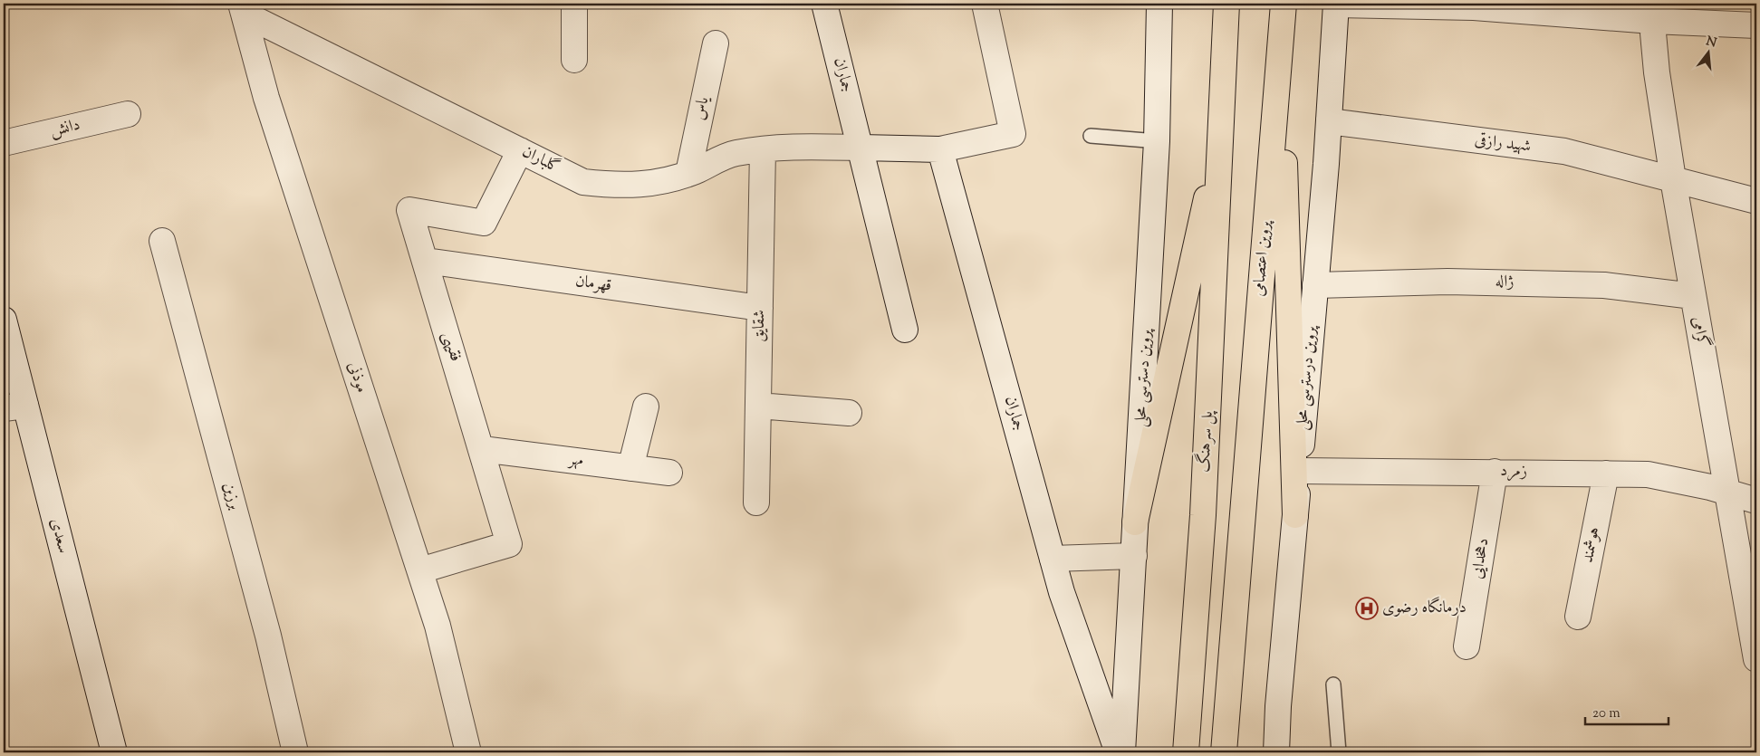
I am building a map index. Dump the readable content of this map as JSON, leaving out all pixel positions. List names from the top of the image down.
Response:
{
  "streets": {
    "main road": ["پروین اعتصامی", "پل سرهنگ"],
    "street": [
      "جماران",
      "یاس",
      "دانش",
      "شهید رازقی",
      "گلباران",
      "ژاله",
      "قهرمان",
      "شقایق",
      "گرامی",
      "فقیهی",
      "موذنی",
      "پروین دسترسی محلی",
      "پروین درسترسی محلی",
      "مهر",
      "زمرد",
      "برزین",
      "سعدی",
      "هوشمند",
      "دهخدایی"
    ]
  },
  "crossings": [
    ["جماران", "گلباران"],
    ["یاس", "گلباران"],
    ["شهید رازقی", "گرامی"],
    ["شهید رازقی", "پروین درسترسی محلی"],
    ["گلباران", "شقایق"],
    ["گلباران", "فقیهی"],
    ["گلباران", "موذنی"],
    ["ژاله", "گرامی"],
    ["ژاله", "پروین درسترسی محلی"],
    ["قهرمان", "شقایق"],
    ["قهرمان", "فقیهی"],
    ["گرامی", "زمرد"],
    ["فقیهی", "موذنی"],
    ["فقیهی", "مهر"],
    ["پروین درسترسی محلی", "زمرد"],
    ["زمرد", "هوشمند"],
    ["زمرد", "دهخدایی"]
  ],
  "places": {
    "hospital": ["درمانگاه رضوی"]
  },
  "scale_bar": "20 m",
  "north": "top"
}
